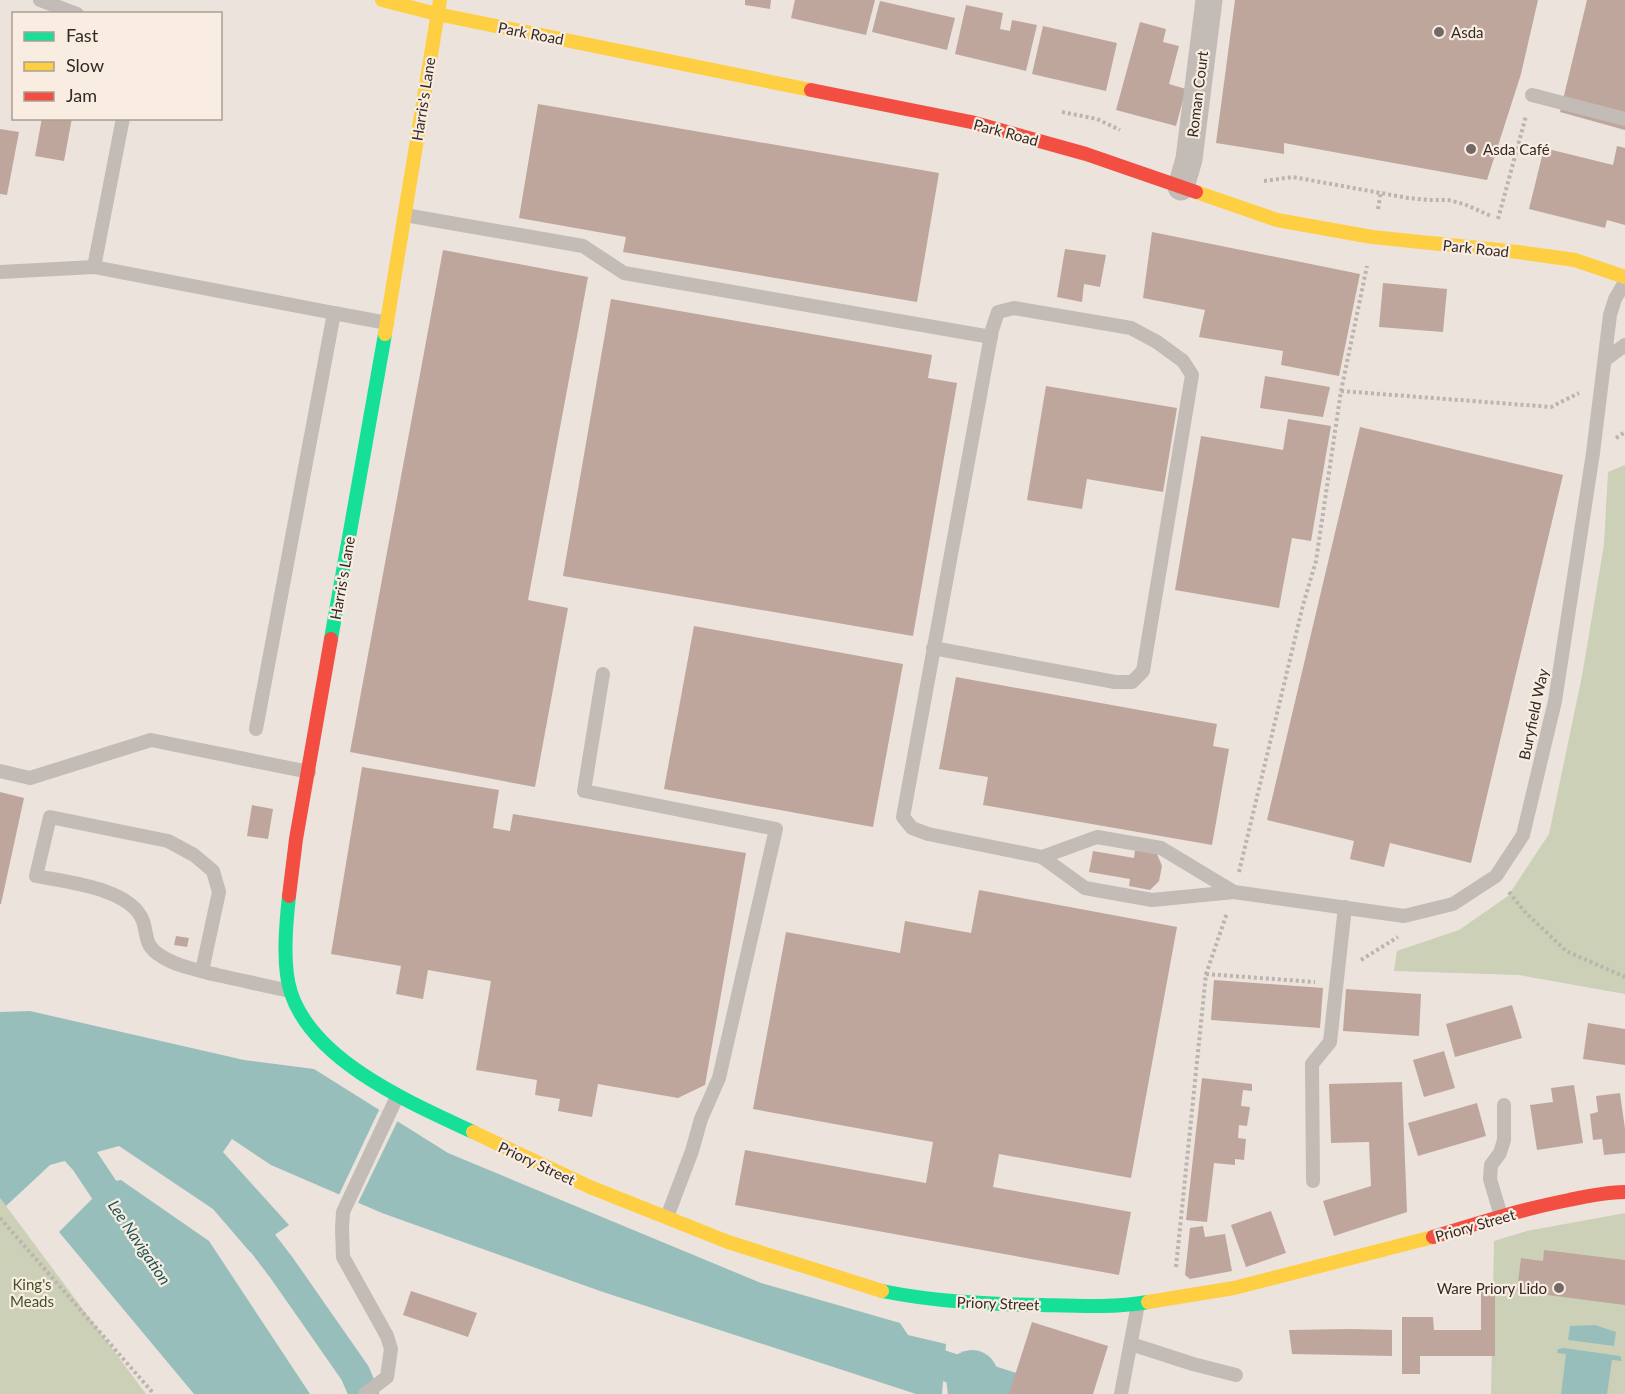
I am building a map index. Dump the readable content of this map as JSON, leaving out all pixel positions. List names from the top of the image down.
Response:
{
  "streets": {
    "street": [
      "Park Road",
      "Roman Court",
      "Harris's Lane",
      "Priory Street"
    ],
    "lane": ["Buryfield Way"]
  },
  "crossings": [
    ["Park Road", "Roman Court"],
    ["Park Road", "Harris's Lane"],
    ["Harris's Lane", "Priory Street"]
  ],
  "water": ["Lee Navigation"],
  "parks": ["King's Meads"],
  "places": ["Asda", "Asda Café", "Ware Priory Lido"],
  "legend": ["Fast", "Slow", "Jam"]
}
